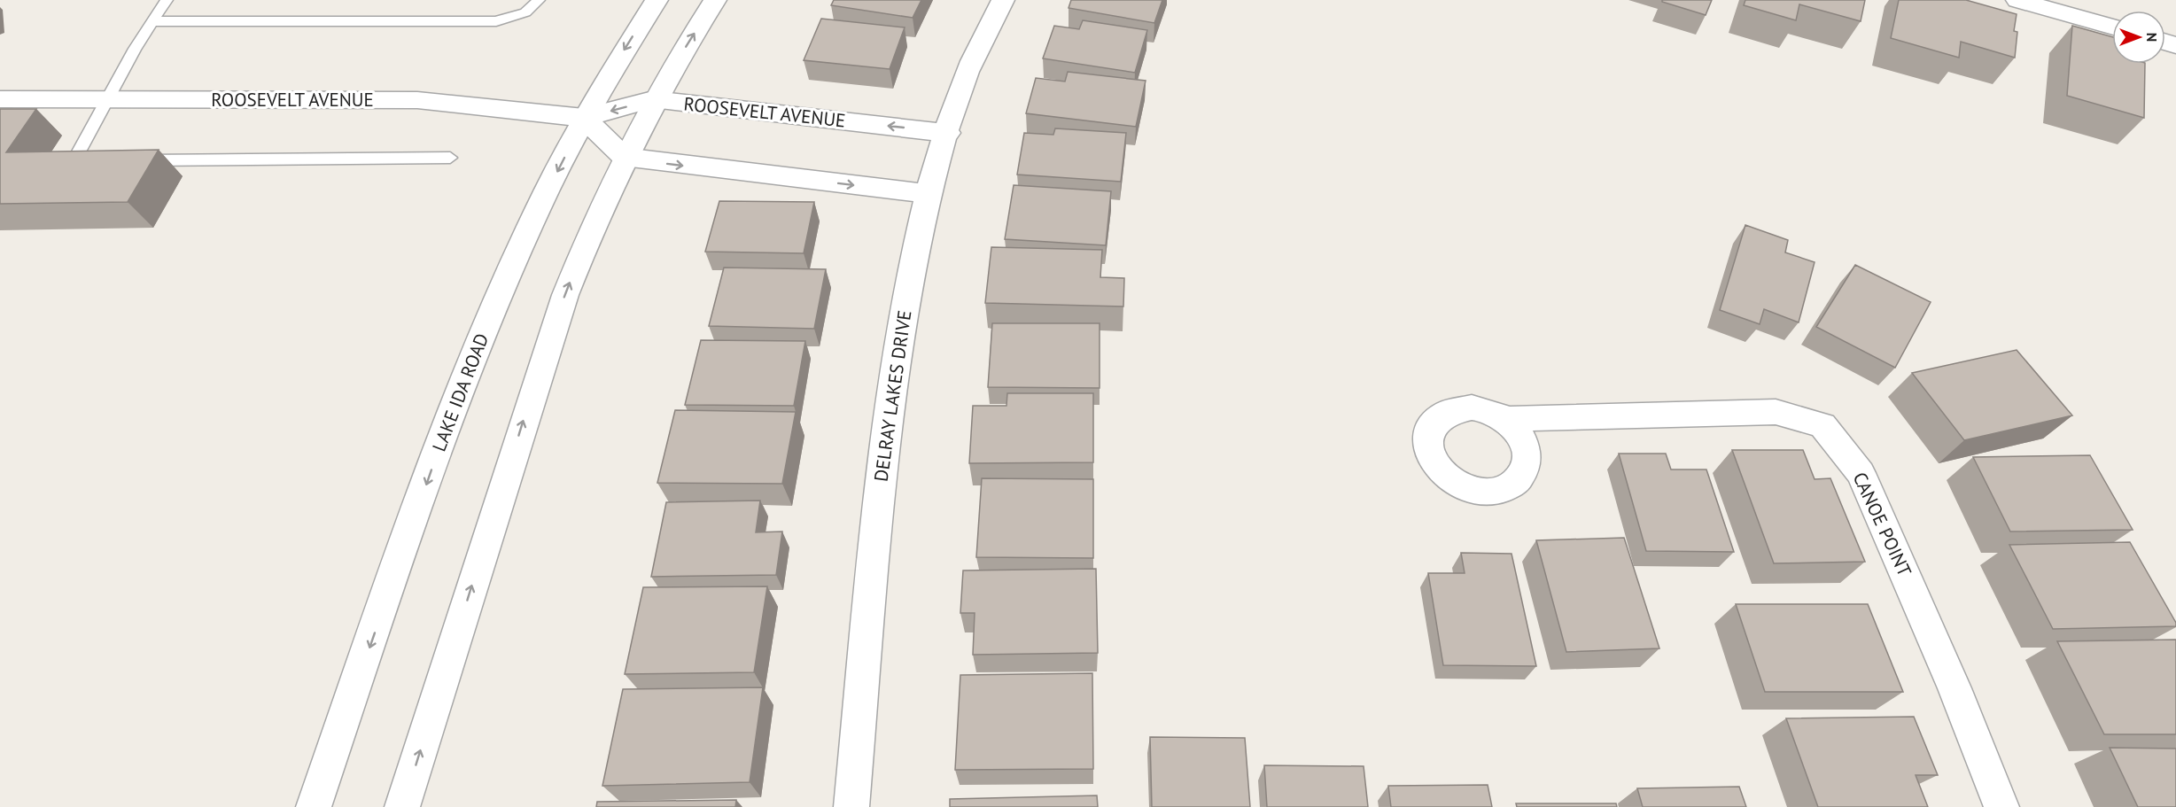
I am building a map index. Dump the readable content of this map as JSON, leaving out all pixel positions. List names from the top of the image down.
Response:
{
  "streets": {
    "street": [
      "ROOSEVELT AVENUE",
      "LAKE IDA ROAD",
      "DELRAY LAKES DRIVE",
      "CANOE POINT"
    ]
  },
  "crossings": [
    ["ROOSEVELT AVENUE", "LAKE IDA ROAD"],
    ["ROOSEVELT AVENUE", "DELRAY LAKES DRIVE"]
  ],
  "north": "right"
}
